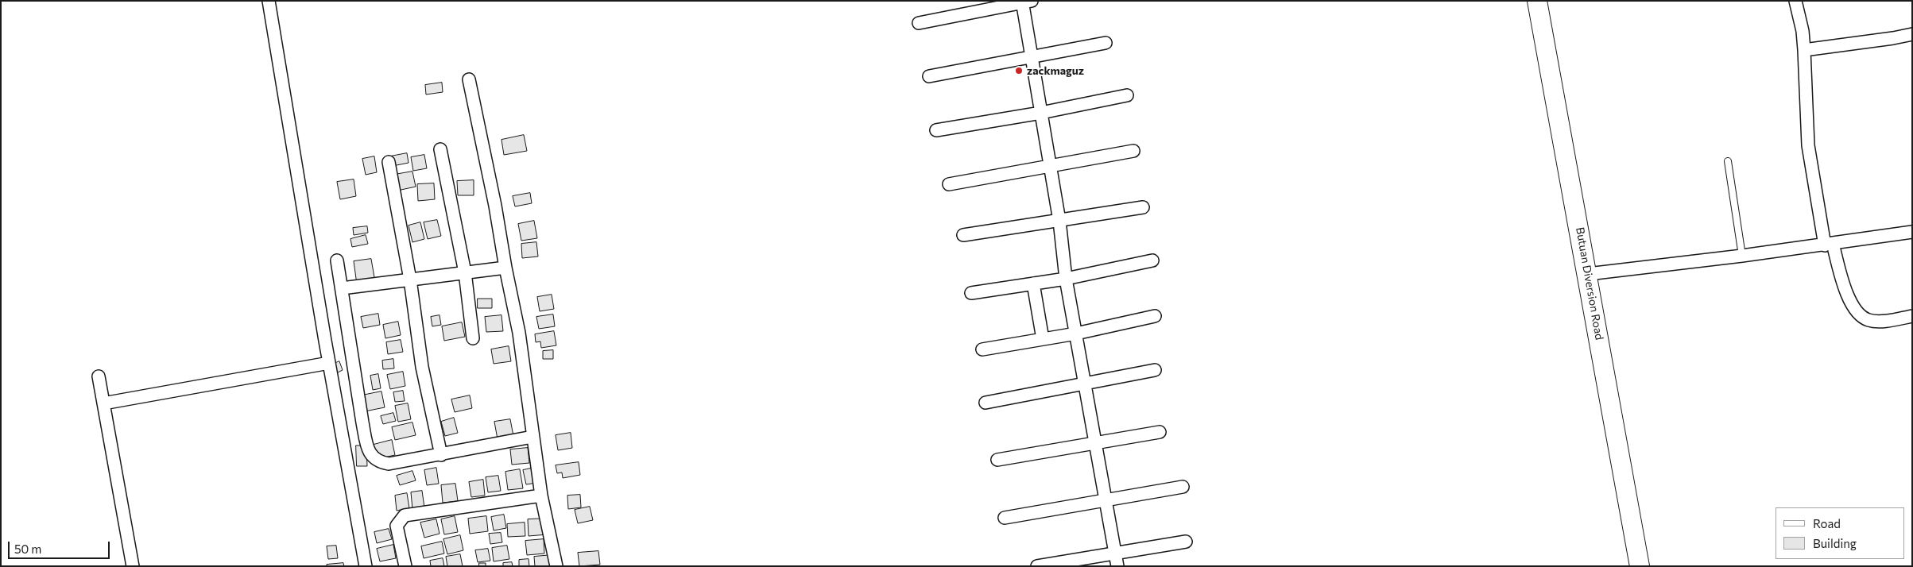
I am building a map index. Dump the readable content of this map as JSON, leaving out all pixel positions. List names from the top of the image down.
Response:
{
  "streets": {
    "main road": ["Butuan Diversion Road"]
  },
  "places": ["zackmaguz"],
  "legend": ["Road", "Building"],
  "scale_bar": "50 m"
}
